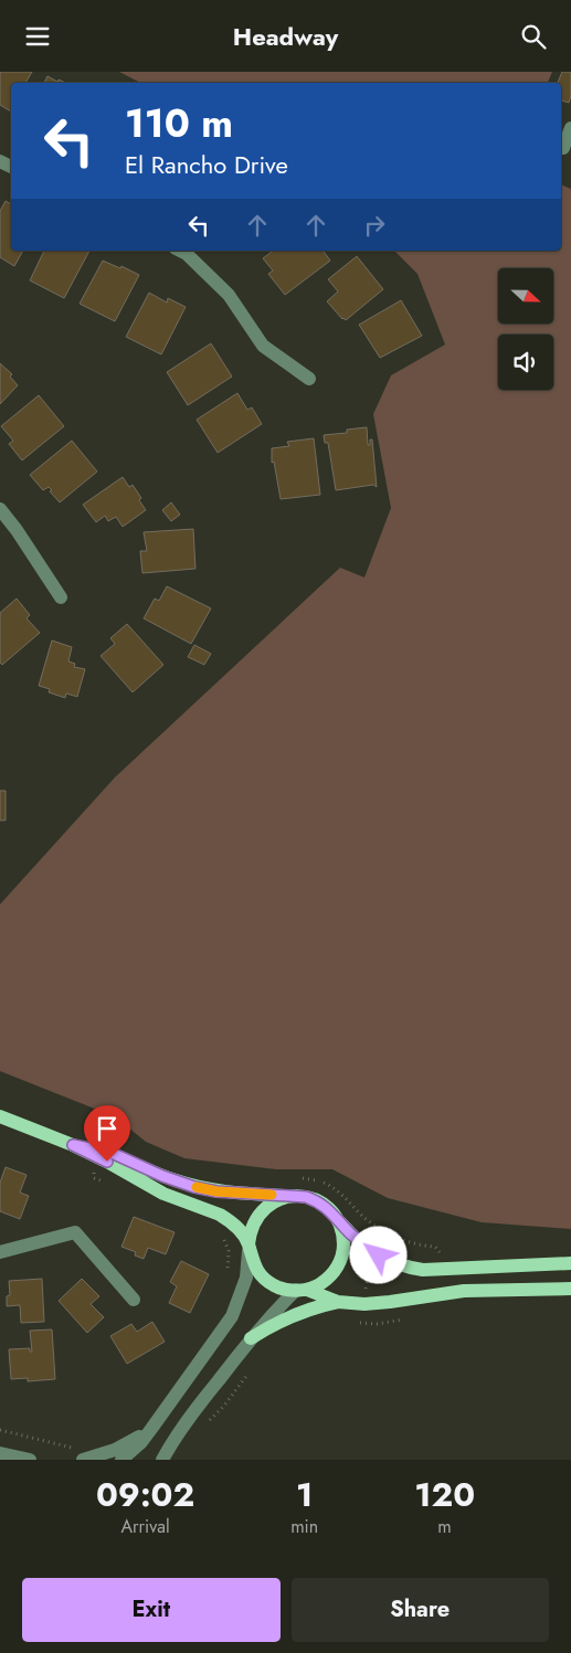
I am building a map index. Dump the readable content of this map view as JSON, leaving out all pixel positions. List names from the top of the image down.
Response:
{
  "north": "right",
  "page": {
    "header": "Headway",
    "turn": ["110 m", "El Rancho Drive"],
    "eta": [
      "09:02",
      "Arrival",
      "1",
      "min",
      "120",
      "m"
    ],
    "buttons": ["Exit", "Share"]
  }
}
